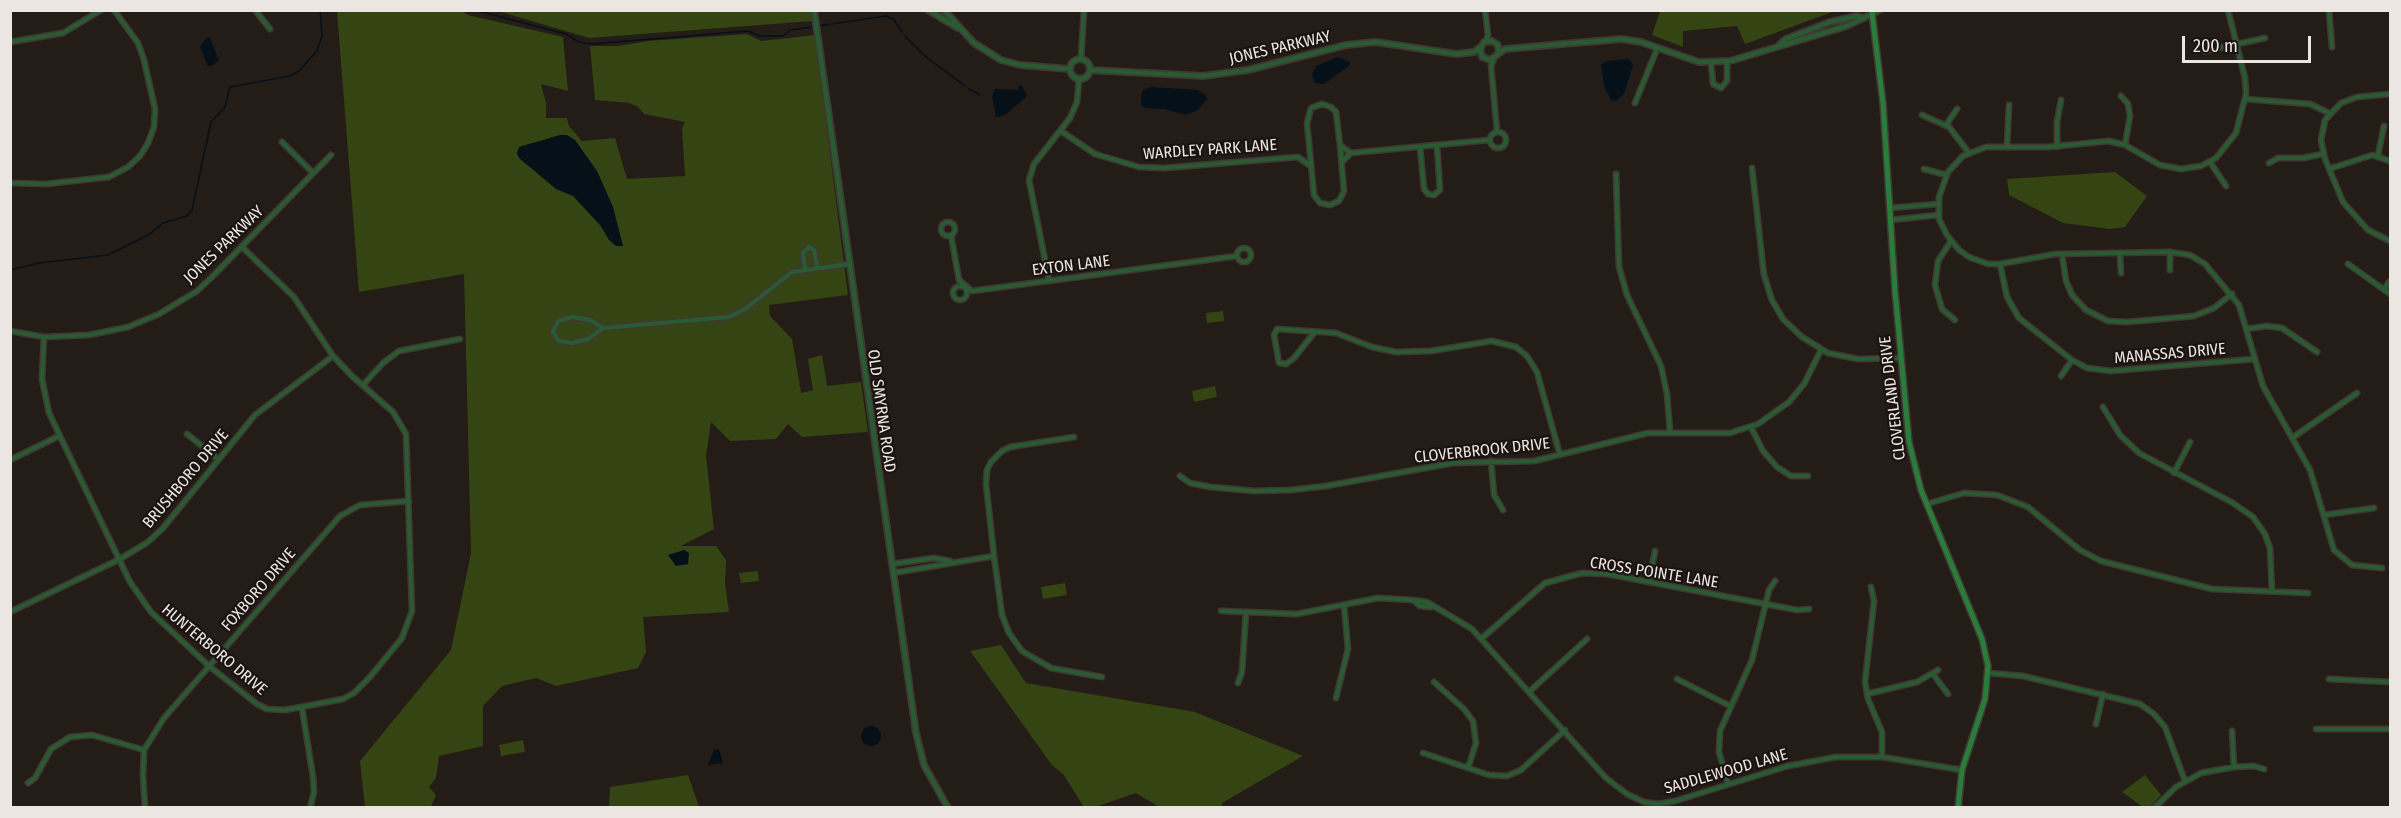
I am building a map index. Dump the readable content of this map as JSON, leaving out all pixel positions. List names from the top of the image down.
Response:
{
  "streets": {
    "main road": ["CLOVERLAND DRIVE"],
    "street": [
      "JONES PARKWAY",
      "WARDLEY PARK LANE",
      "EXTON LANE",
      "MANASSAS DRIVE",
      "OLD SMYRNA ROAD",
      "CLOVERBROOK DRIVE",
      "BRUSHBORO DRIVE",
      "CROSS POINTE LANE",
      "FOXBORO DRIVE",
      "HUNTERBORO DRIVE",
      "SADDLEWOOD LANE"
    ]
  },
  "crossings": [
    ["JONES PARKWAY", "HUNTERBORO DRIVE"],
    ["CLOVERLAND DRIVE", "SADDLEWOOD LANE"],
    ["BRUSHBORO DRIVE", "HUNTERBORO DRIVE"],
    ["CROSS POINTE LANE", "SADDLEWOOD LANE"],
    ["FOXBORO DRIVE", "HUNTERBORO DRIVE"]
  ],
  "scale_bar": "200 m"
}
